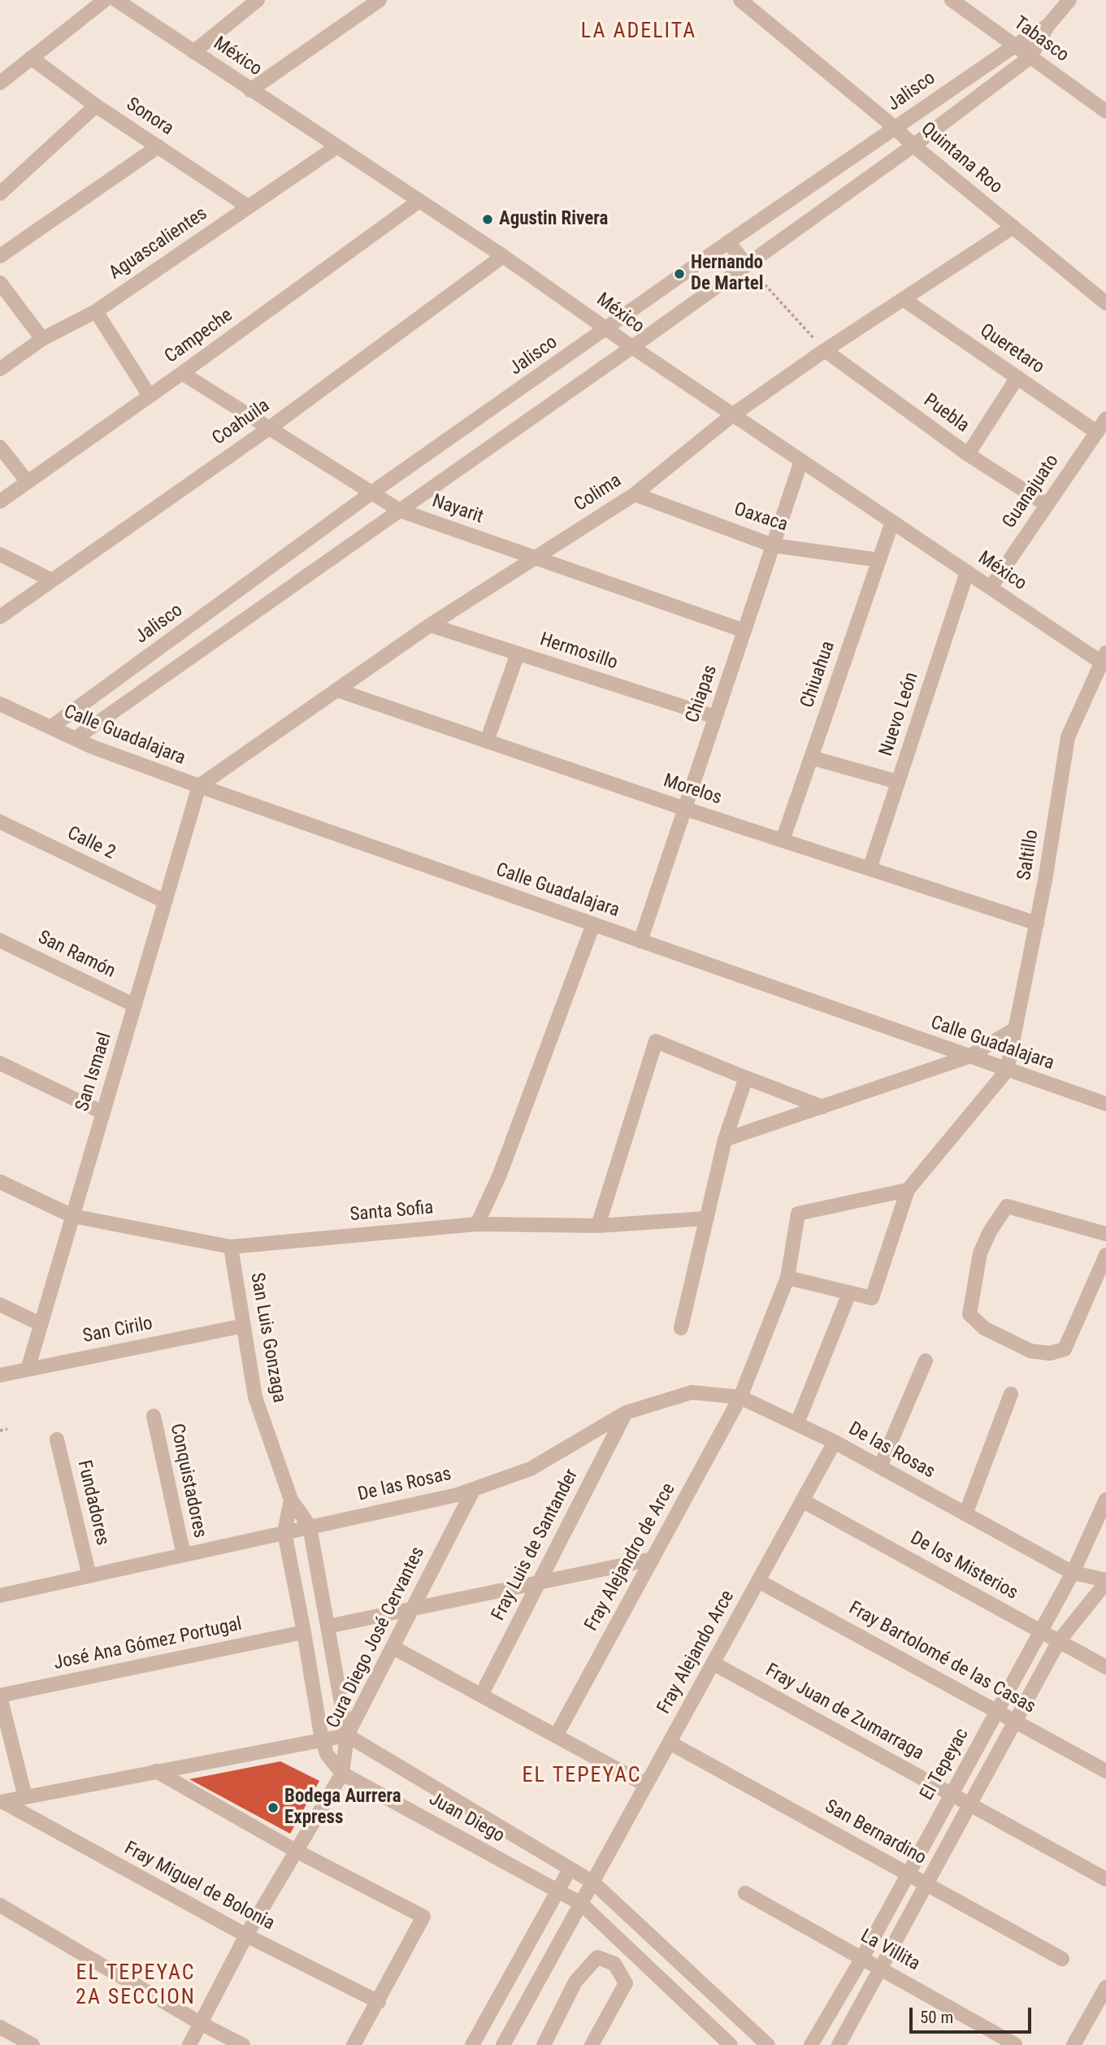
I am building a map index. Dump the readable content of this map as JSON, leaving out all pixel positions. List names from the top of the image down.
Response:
{
  "streets": {
    "street": [
      "Tabasco",
      "México",
      "Jalisco",
      "Sonora",
      "Quintana Roo",
      "Aguascalientes",
      "Campeche",
      "Queretaro",
      "Puebla",
      "Coahuila",
      "Guanajuato",
      "Colima",
      "Nayarit",
      "Oaxaca",
      "Hermosillo",
      "Chiuahua",
      "Chiapas",
      "Nuevo León",
      "Calle Guadalajara",
      "Morelos",
      "Calle 2",
      "Saltillo",
      "San Ramón",
      "San Ismael",
      "Santa Sofia",
      "San Cirilo",
      "San Luis Gonzaga",
      "De las Rosas",
      "Conquistadores",
      "Fundadores",
      "Fray Luis de Santander",
      "Fray Alejandro de Arce",
      "De los Misterios",
      "Cura Diego José Cervantes",
      "José Ana Gómez Portugal",
      "Fray Alejando Arce",
      "Fray Bartolomé de las Casas",
      "Fray Juan de Zumarraga",
      "El Tepeyac",
      "Juan Diego",
      "San Bernardino",
      "Fray Miguel de Bolonia",
      "La Villita"
    ]
  },
  "crossings": [
    ["Tabasco", "Jalisco"],
    ["México", "Jalisco"],
    ["México", "Aguascalientes"],
    ["México", "Campeche"],
    ["México", "Coahuila"],
    ["México", "Guanajuato"],
    ["México", "Colima"],
    ["México", "Chiuahua"],
    ["México", "Chiapas"],
    ["México", "Nuevo León"],
    ["México", "Saltillo"],
    ["Jalisco", "Quintana Roo"],
    ["Jalisco", "Nayarit"],
    ["Jalisco", "Calle Guadalajara"],
    ["Sonora", "Aguascalientes"],
    ["Quintana Roo", "Colima"],
    ["Campeche", "Nayarit"],
    ["Queretaro", "Guanajuato"],
    ["Queretaro", "Colima"],
    ["Puebla", "Guanajuato"],
    ["Puebla", "Colima"],
    ["Coahuila", "Nayarit"],
    ["Colima", "Nayarit"],
    ["Colima", "Oaxaca"],
    ["Colima", "Hermosillo"],
    ["Colima", "Calle Guadalajara"],
    ["Colima", "Morelos"],
    ["Colima", "San Ismael"],
    ["Nayarit", "Chiapas"],
    ["Oaxaca", "Chiuahua"],
    ["Oaxaca", "Chiapas"],
    ["Hermosillo", "Chiapas"],
    ["Chiuahua", "Morelos"],
    ["Chiapas", "Calle Guadalajara"],
    ["Chiapas", "Morelos"],
    ["Nuevo León", "Morelos"],
    ["Calle Guadalajara", "Saltillo"],
    ["Calle Guadalajara", "San Ismael"],
    ["Morelos", "Saltillo"],
    ["Calle 2", "San Ismael"],
    ["San Ramón", "San Ismael"],
    ["San Ismael", "Santa Sofia"],
    ["San Ismael", "San Cirilo"],
    ["Santa Sofia", "San Luis Gonzaga"],
    ["San Cirilo", "San Luis Gonzaga"],
    ["San Luis Gonzaga", "De las Rosas"],
    ["San Luis Gonzaga", "Cura Diego José Cervantes"],
    ["San Luis Gonzaga", "Juan Diego"],
    ["San Luis Gonzaga", "Fray Miguel de Bolonia"],
    ["De las Rosas", "Conquistadores"],
    ["De las Rosas", "Fundadores"],
    ["De las Rosas", "Fray Luis de Santander"],
    ["De las Rosas", "Fray Alejandro de Arce"],
    ["De las Rosas", "Cura Diego José Cervantes"],
    ["De las Rosas", "Fray Alejando Arce"],
    ["De las Rosas", "El Tepeyac"],
    ["De las Rosas", "Juan Diego"],
    ["De los Misterios", "Fray Alejando Arce"],
    ["De los Misterios", "El Tepeyac"],
    ["Cura Diego José Cervantes", "Juan Diego"],
    ["Cura Diego José Cervantes", "Fray Miguel de Bolonia"],
    ["José Ana Gómez Portugal", "Juan Diego"],
    ["Fray Alejando Arce", "Fray Bartolomé de las Casas"],
    ["Fray Alejando Arce", "Fray Juan de Zumarraga"],
    ["Fray Alejando Arce", "Juan Diego"],
    ["Fray Alejando Arce", "San Bernardino"],
    ["Fray Bartolomé de las Casas", "El Tepeyac"],
    ["Fray Juan de Zumarraga", "El Tepeyac"],
    ["El Tepeyac", "San Bernardino"],
    ["El Tepeyac", "La Villita"],
    ["Juan Diego", "Fray Miguel de Bolonia"]
  ],
  "districts": ["LA ADELITA", "EL TEPEYAC", "EL TEPEYAC 2A SECCION"],
  "places": ["Agustin Rivera", "Hernando De Martel", "Bodega Aurrera Express"],
  "scale_bar": "50 m"
}
